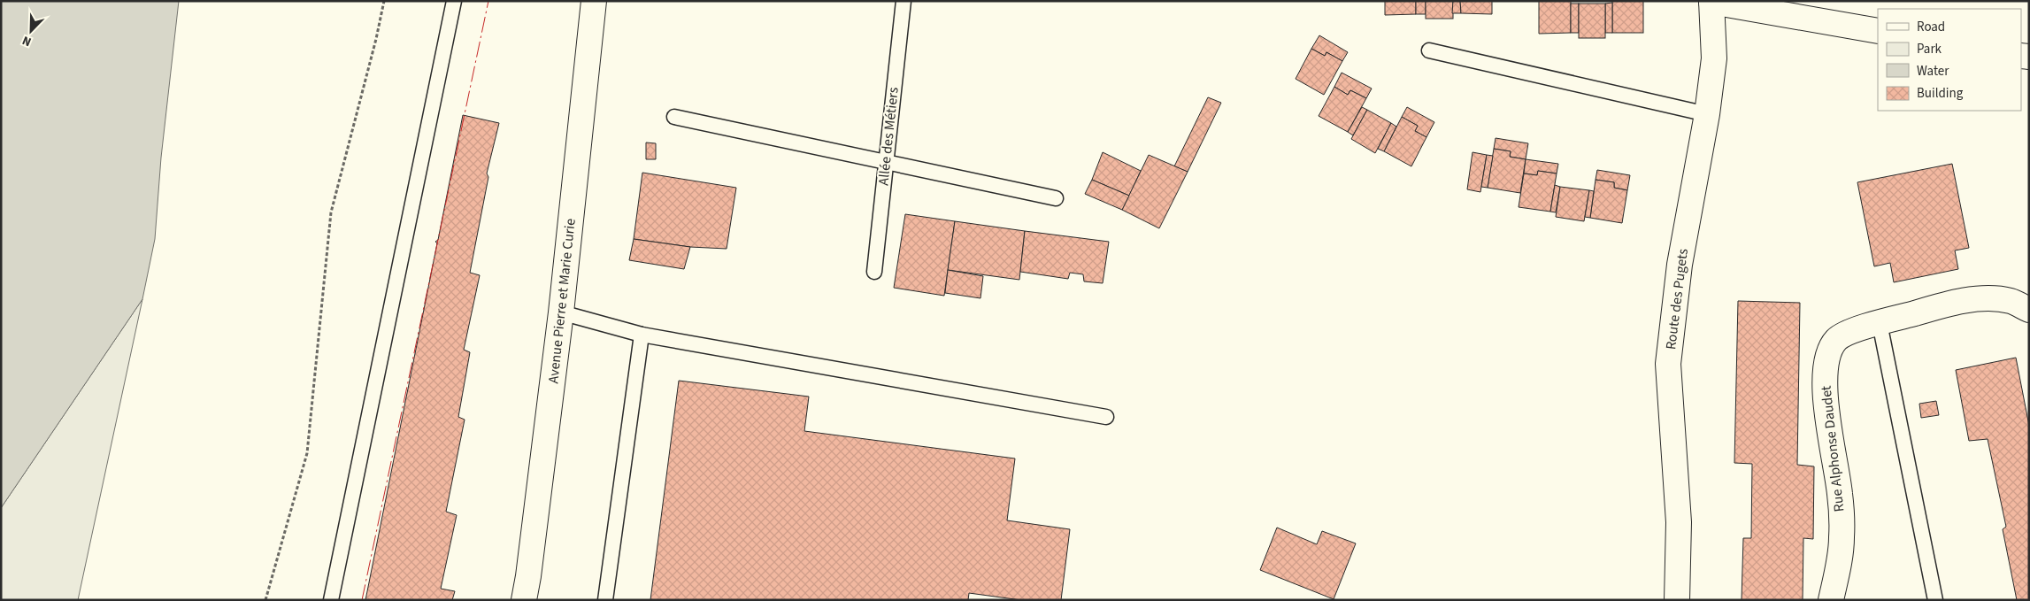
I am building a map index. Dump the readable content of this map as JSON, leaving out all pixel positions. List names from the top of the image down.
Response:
{
  "streets": {
    "main road": ["Route des Pugets", "Avenue Pierre et Marie Curie", "Rue Alphonse Daudet"],
    "lane": ["Allée des Métiers"]
  },
  "legend": [
    "Road",
    "Park",
    "Water",
    "Building"
  ],
  "north": "bottom left"
}
